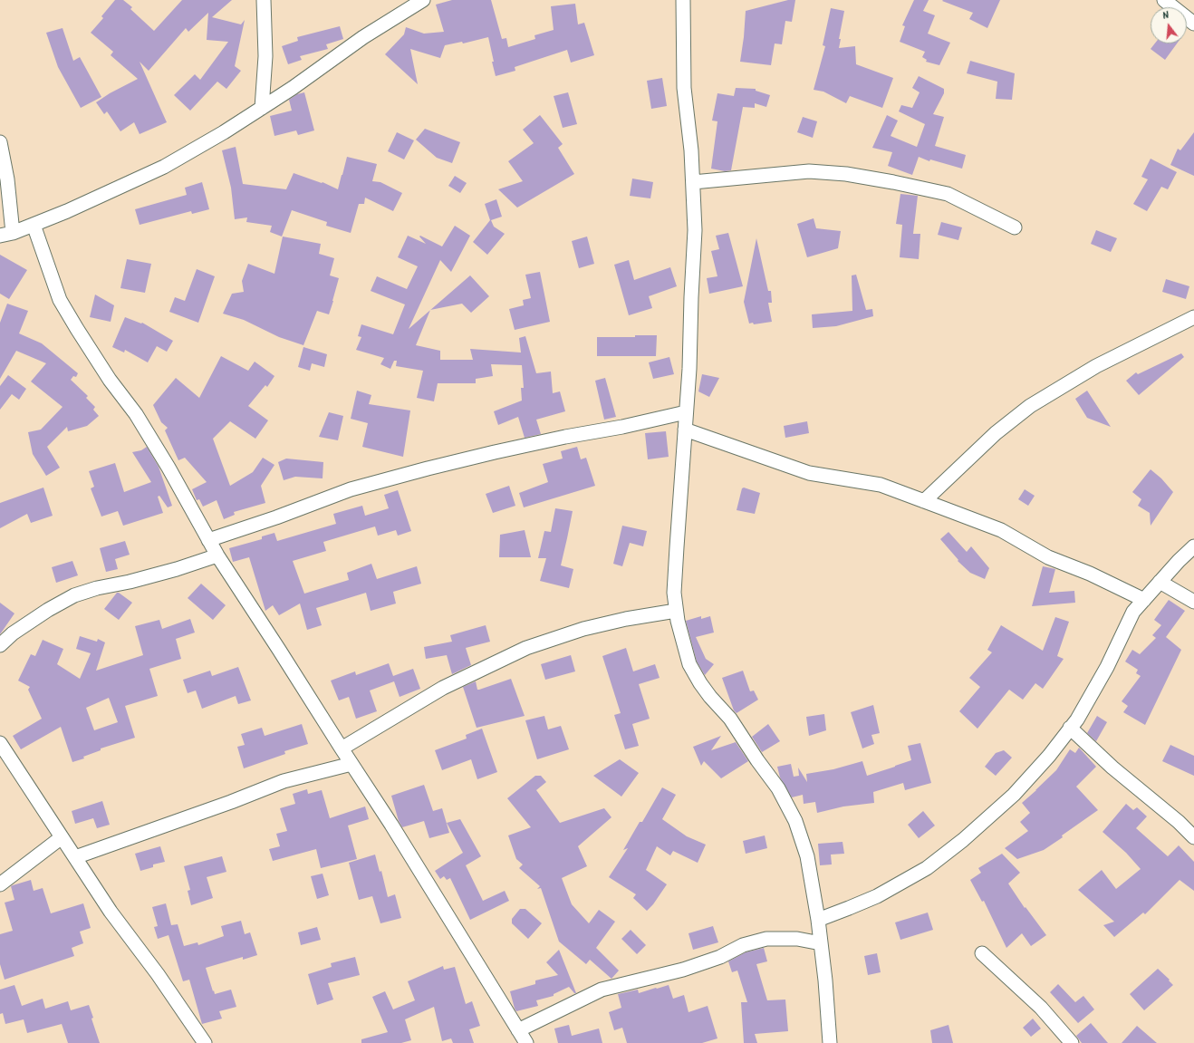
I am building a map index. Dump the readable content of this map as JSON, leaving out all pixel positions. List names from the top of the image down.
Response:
{
  "north": "top"
}
